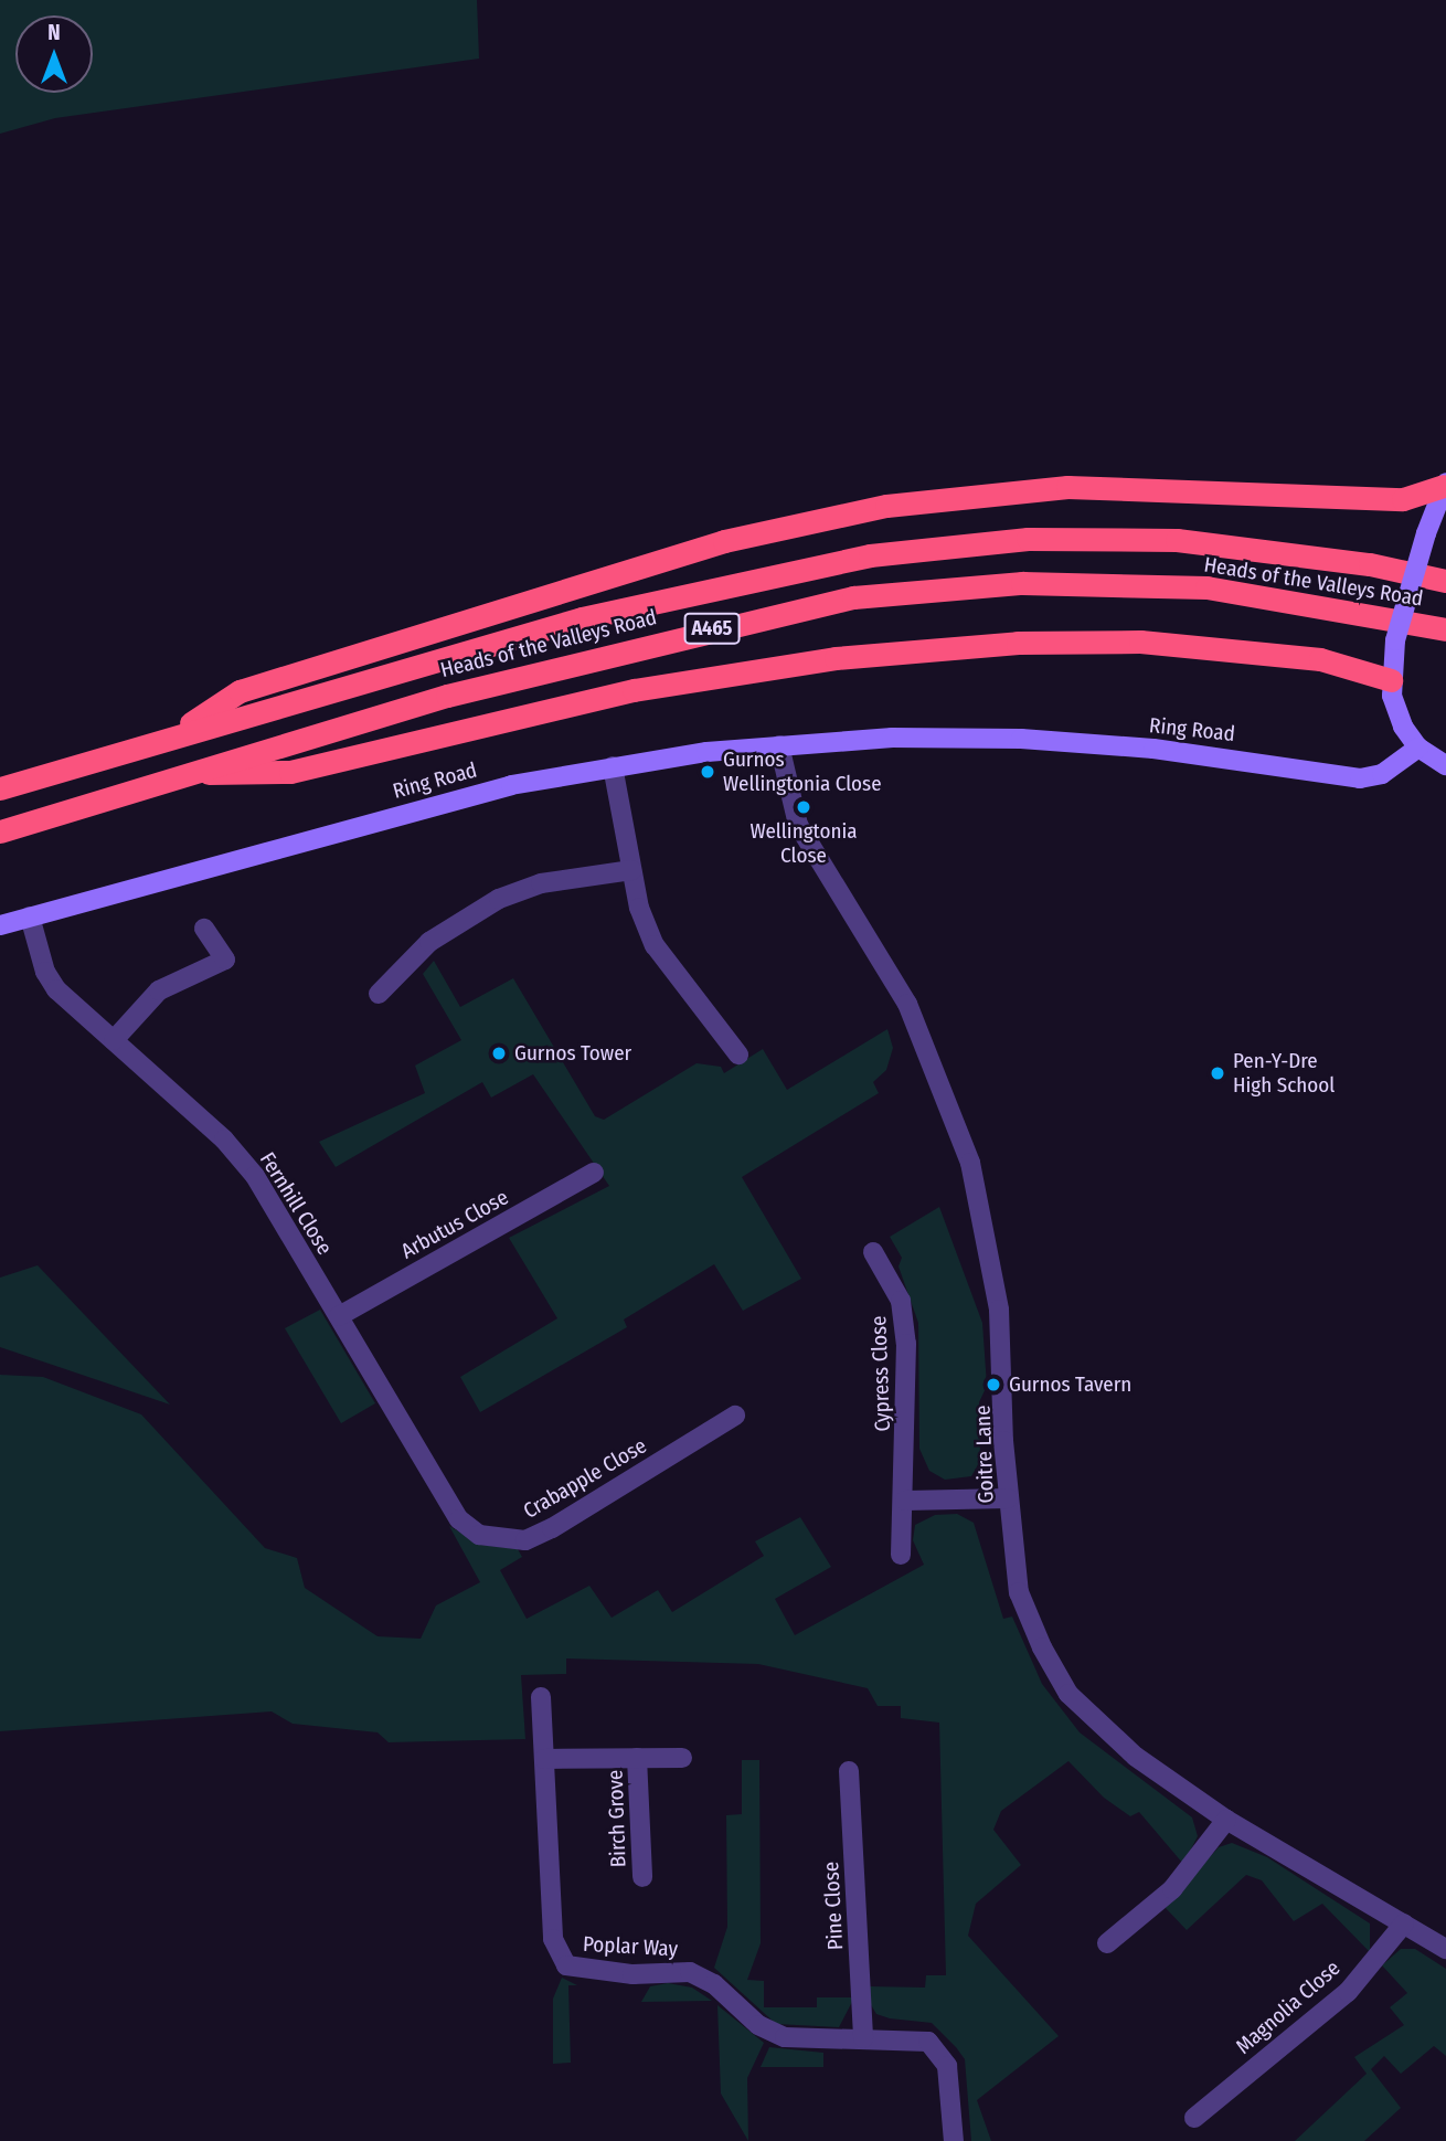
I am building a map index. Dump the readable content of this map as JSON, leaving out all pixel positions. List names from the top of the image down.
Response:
{
  "streets": {
    "highway": ["Heads of the Valleys Road", "A465"],
    "street": [
      "Ring Road",
      "Fernhill Close",
      "Arbutus Close",
      "Cypress Close",
      "Goitre Lane",
      "Crabapple Close",
      "Birch Grove",
      "Pine Close",
      "Poplar Way",
      "Magnolia Close"
    ]
  },
  "crossings": [
    ["Ring Road", "Fernhill Close"],
    ["Ring Road", "Goitre Lane"],
    ["Fernhill Close", "Arbutus Close"],
    ["Fernhill Close", "Crabapple Close"],
    ["Goitre Lane", "Magnolia Close"],
    ["Birch Grove", "Poplar Way"],
    ["Pine Close", "Poplar Way"]
  ],
  "places": [
    "Gurnos Wellingtonia Close",
    "Wellingtonia Close",
    "Gurnos Tower",
    "Pen-Y-Dre High School",
    "Gurnos Tavern"
  ],
  "north": "top"
}
